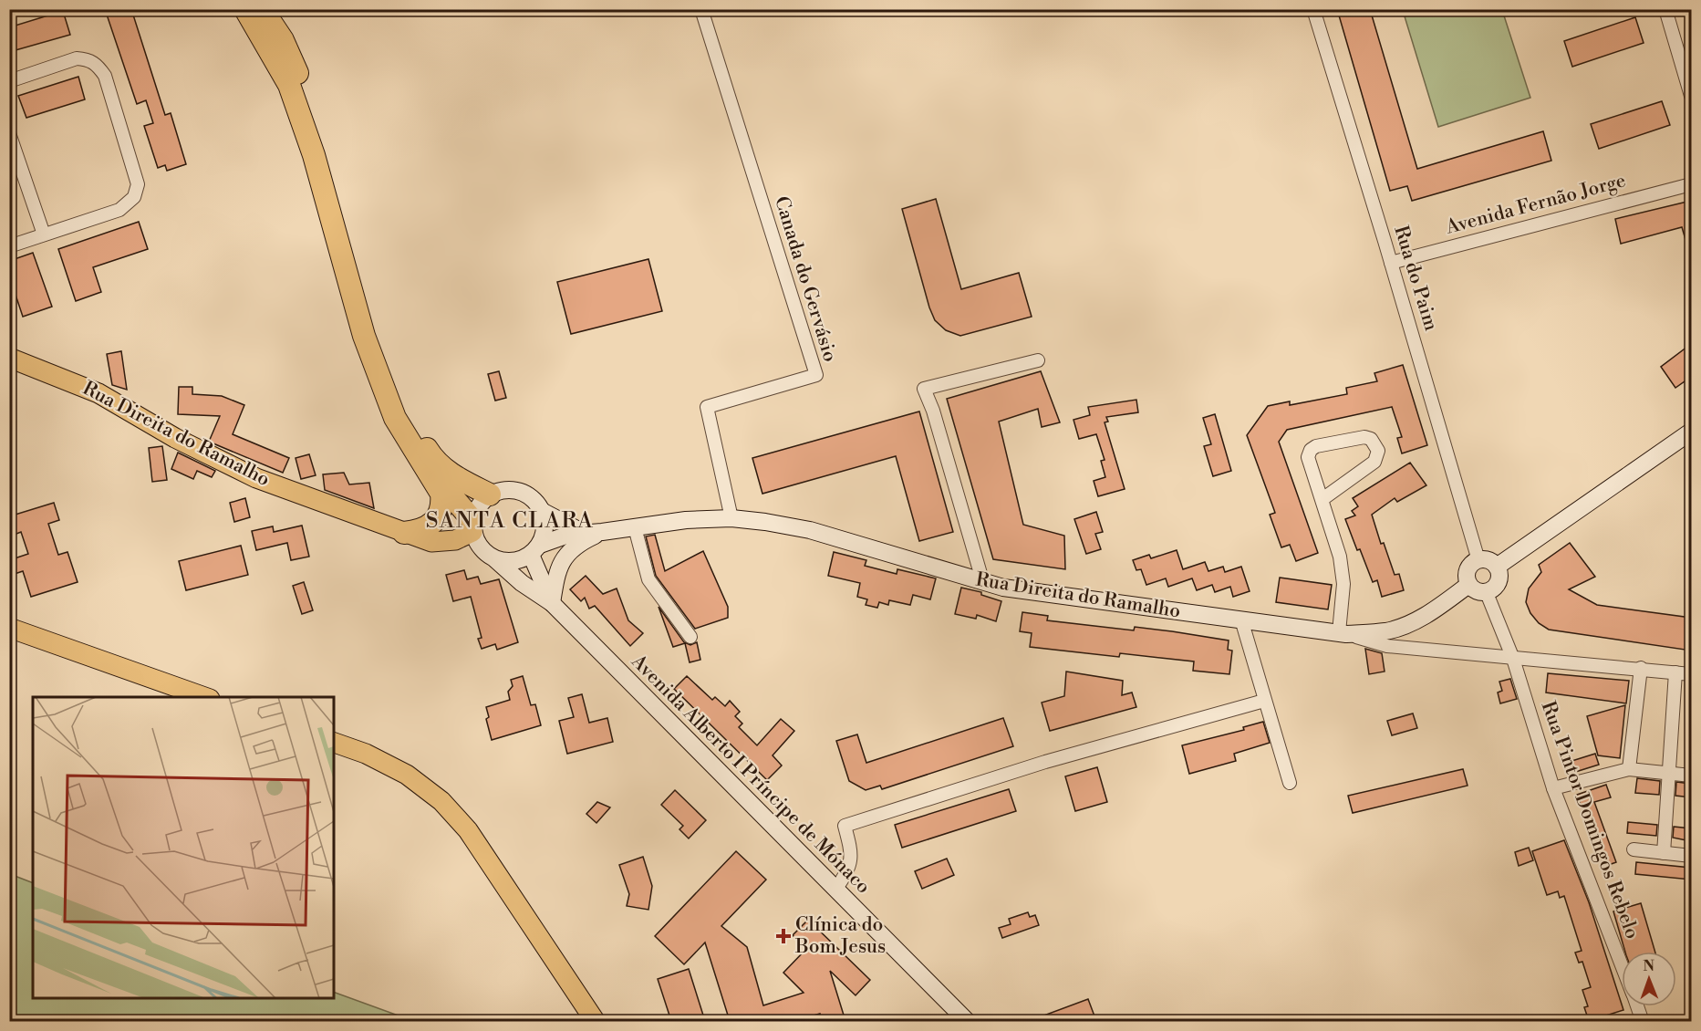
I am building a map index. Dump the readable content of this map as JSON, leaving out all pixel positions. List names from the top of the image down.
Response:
{
  "streets": {
    "main road": ["Rua Direita do Ramalho", "Avenida Alberto I Príncipe de Mónaco"],
    "street": [
      "Avenida Fernão Jorge",
      "Rua do Paim",
      "Canada do Gervásio",
      "Rua Pintor Domingos Rebelo"
    ]
  },
  "crossings": [
    ["Avenida Fernão Jorge", "Rua do Paim"],
    ["Rua do Paim", "Rua Pintor Domingos Rebelo"],
    ["Canada do Gervásio", "Rua Direita do Ramalho"],
    ["Rua Direita do Ramalho", "Avenida Alberto I Príncipe de Mónaco"],
    ["Rua Direita do Ramalho", "Rua Pintor Domingos Rebelo"]
  ],
  "districts": ["SANTA CLARA"],
  "places": {
    "health": ["Clínica do Bom Jesus"]
  },
  "north": "top"
}
